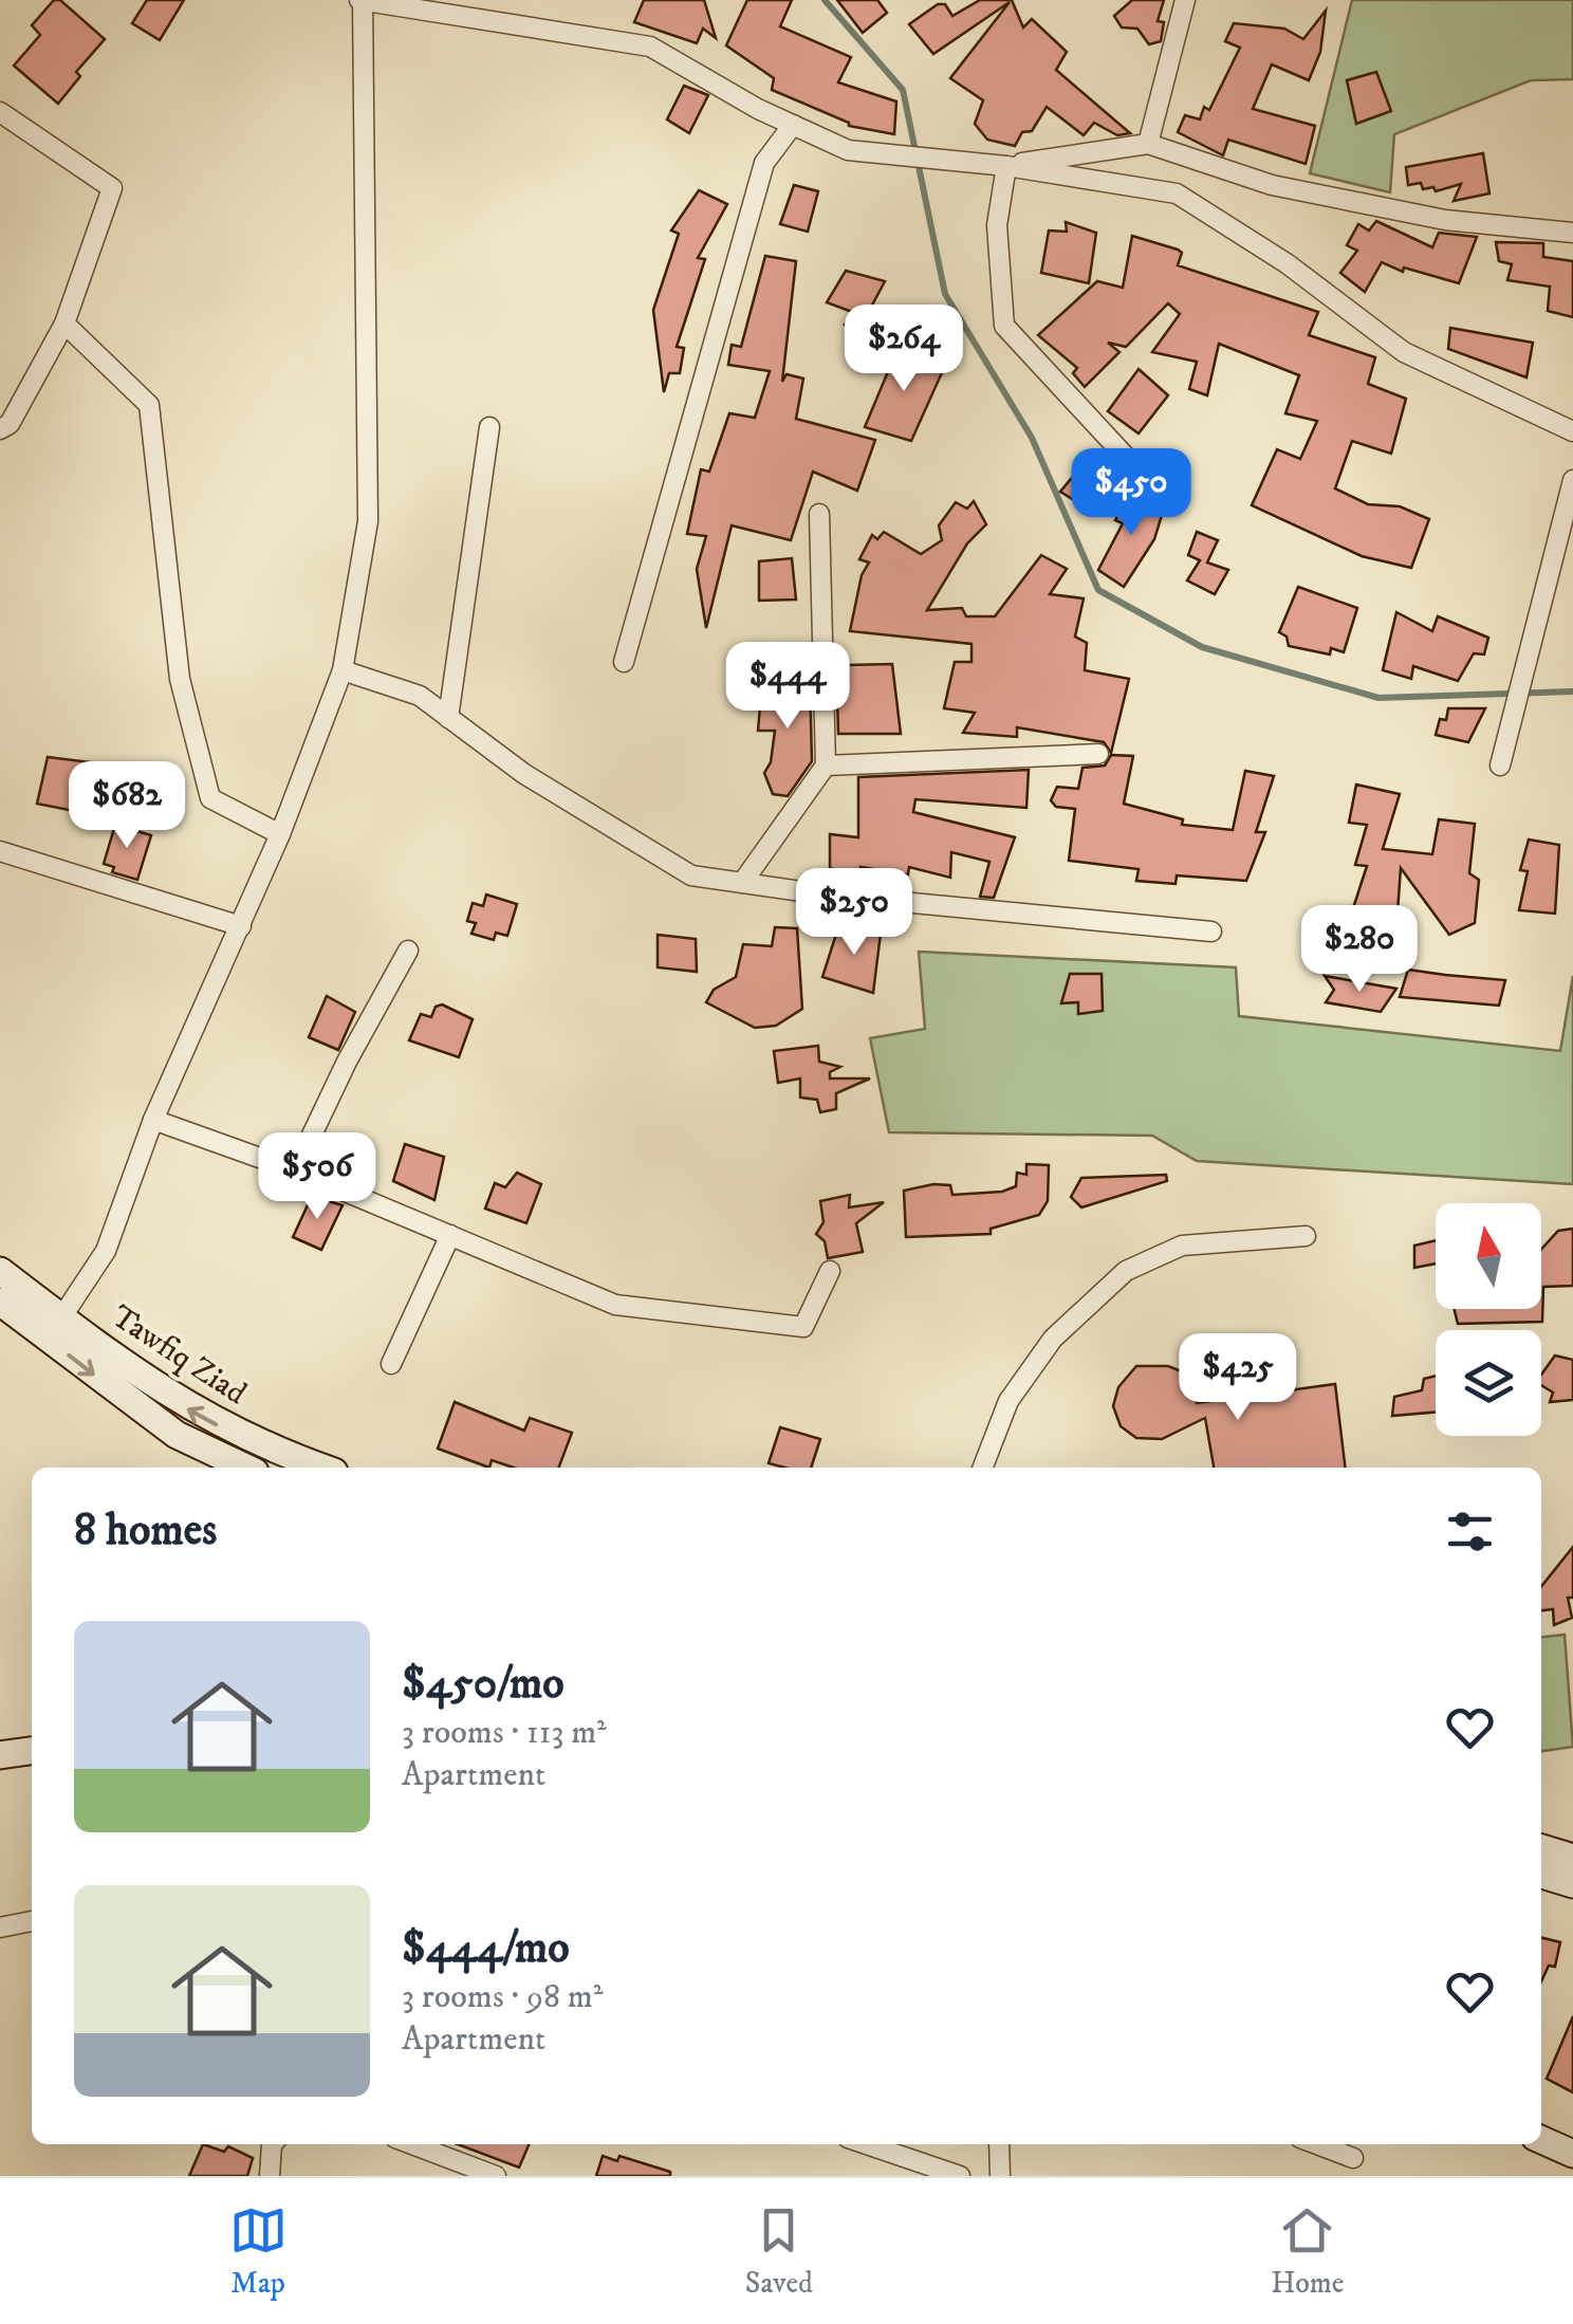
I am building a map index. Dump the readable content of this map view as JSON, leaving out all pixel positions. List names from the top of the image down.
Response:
{
  "streets": {
    "main road": ["Tawfiq Ziad"]
  },
  "north": "top",
  "page": {
    "price": [
      "$264",
      "$450",
      "$444",
      "$682",
      "$250",
      "$280",
      "$506",
      "$425"
    ],
    "heading": "8 homes",
    "list": [
      {
        "name": "$450/mo",
        "note": "3 rooms · 113 m² · Apartment"
      },
      {
        "name": "$444/mo",
        "note": "3 rooms · 98 m² · Apartment"
      }
    ],
    "tabs": ["Map", "Saved", "Home"]
  }
}
